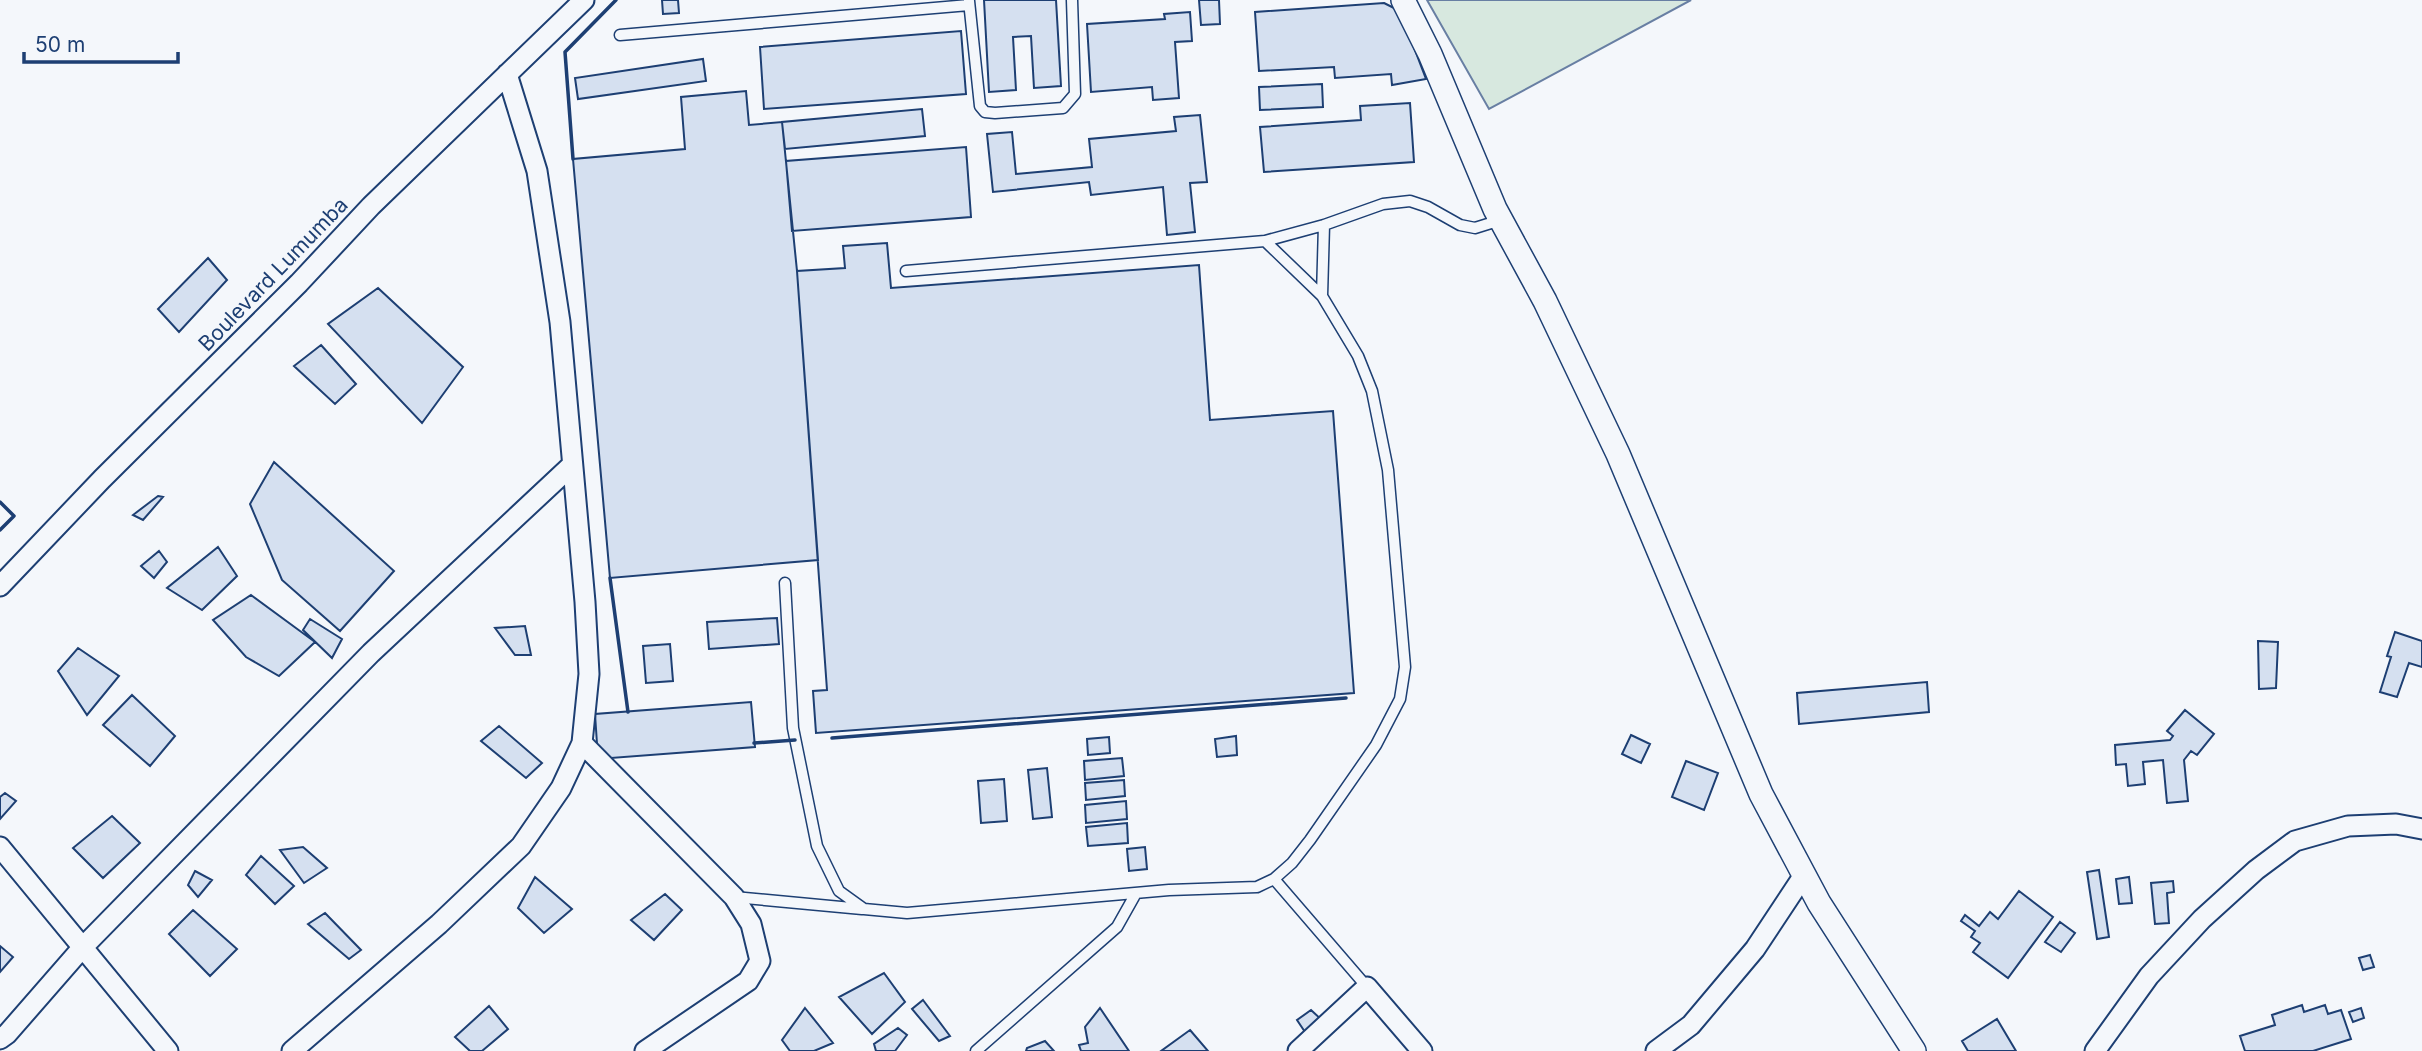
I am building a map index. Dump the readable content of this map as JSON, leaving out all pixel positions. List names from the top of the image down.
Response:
{
  "streets": {
    "street": ["Boulevard Lumumba"]
  },
  "scale_bar": "50 m"
}
